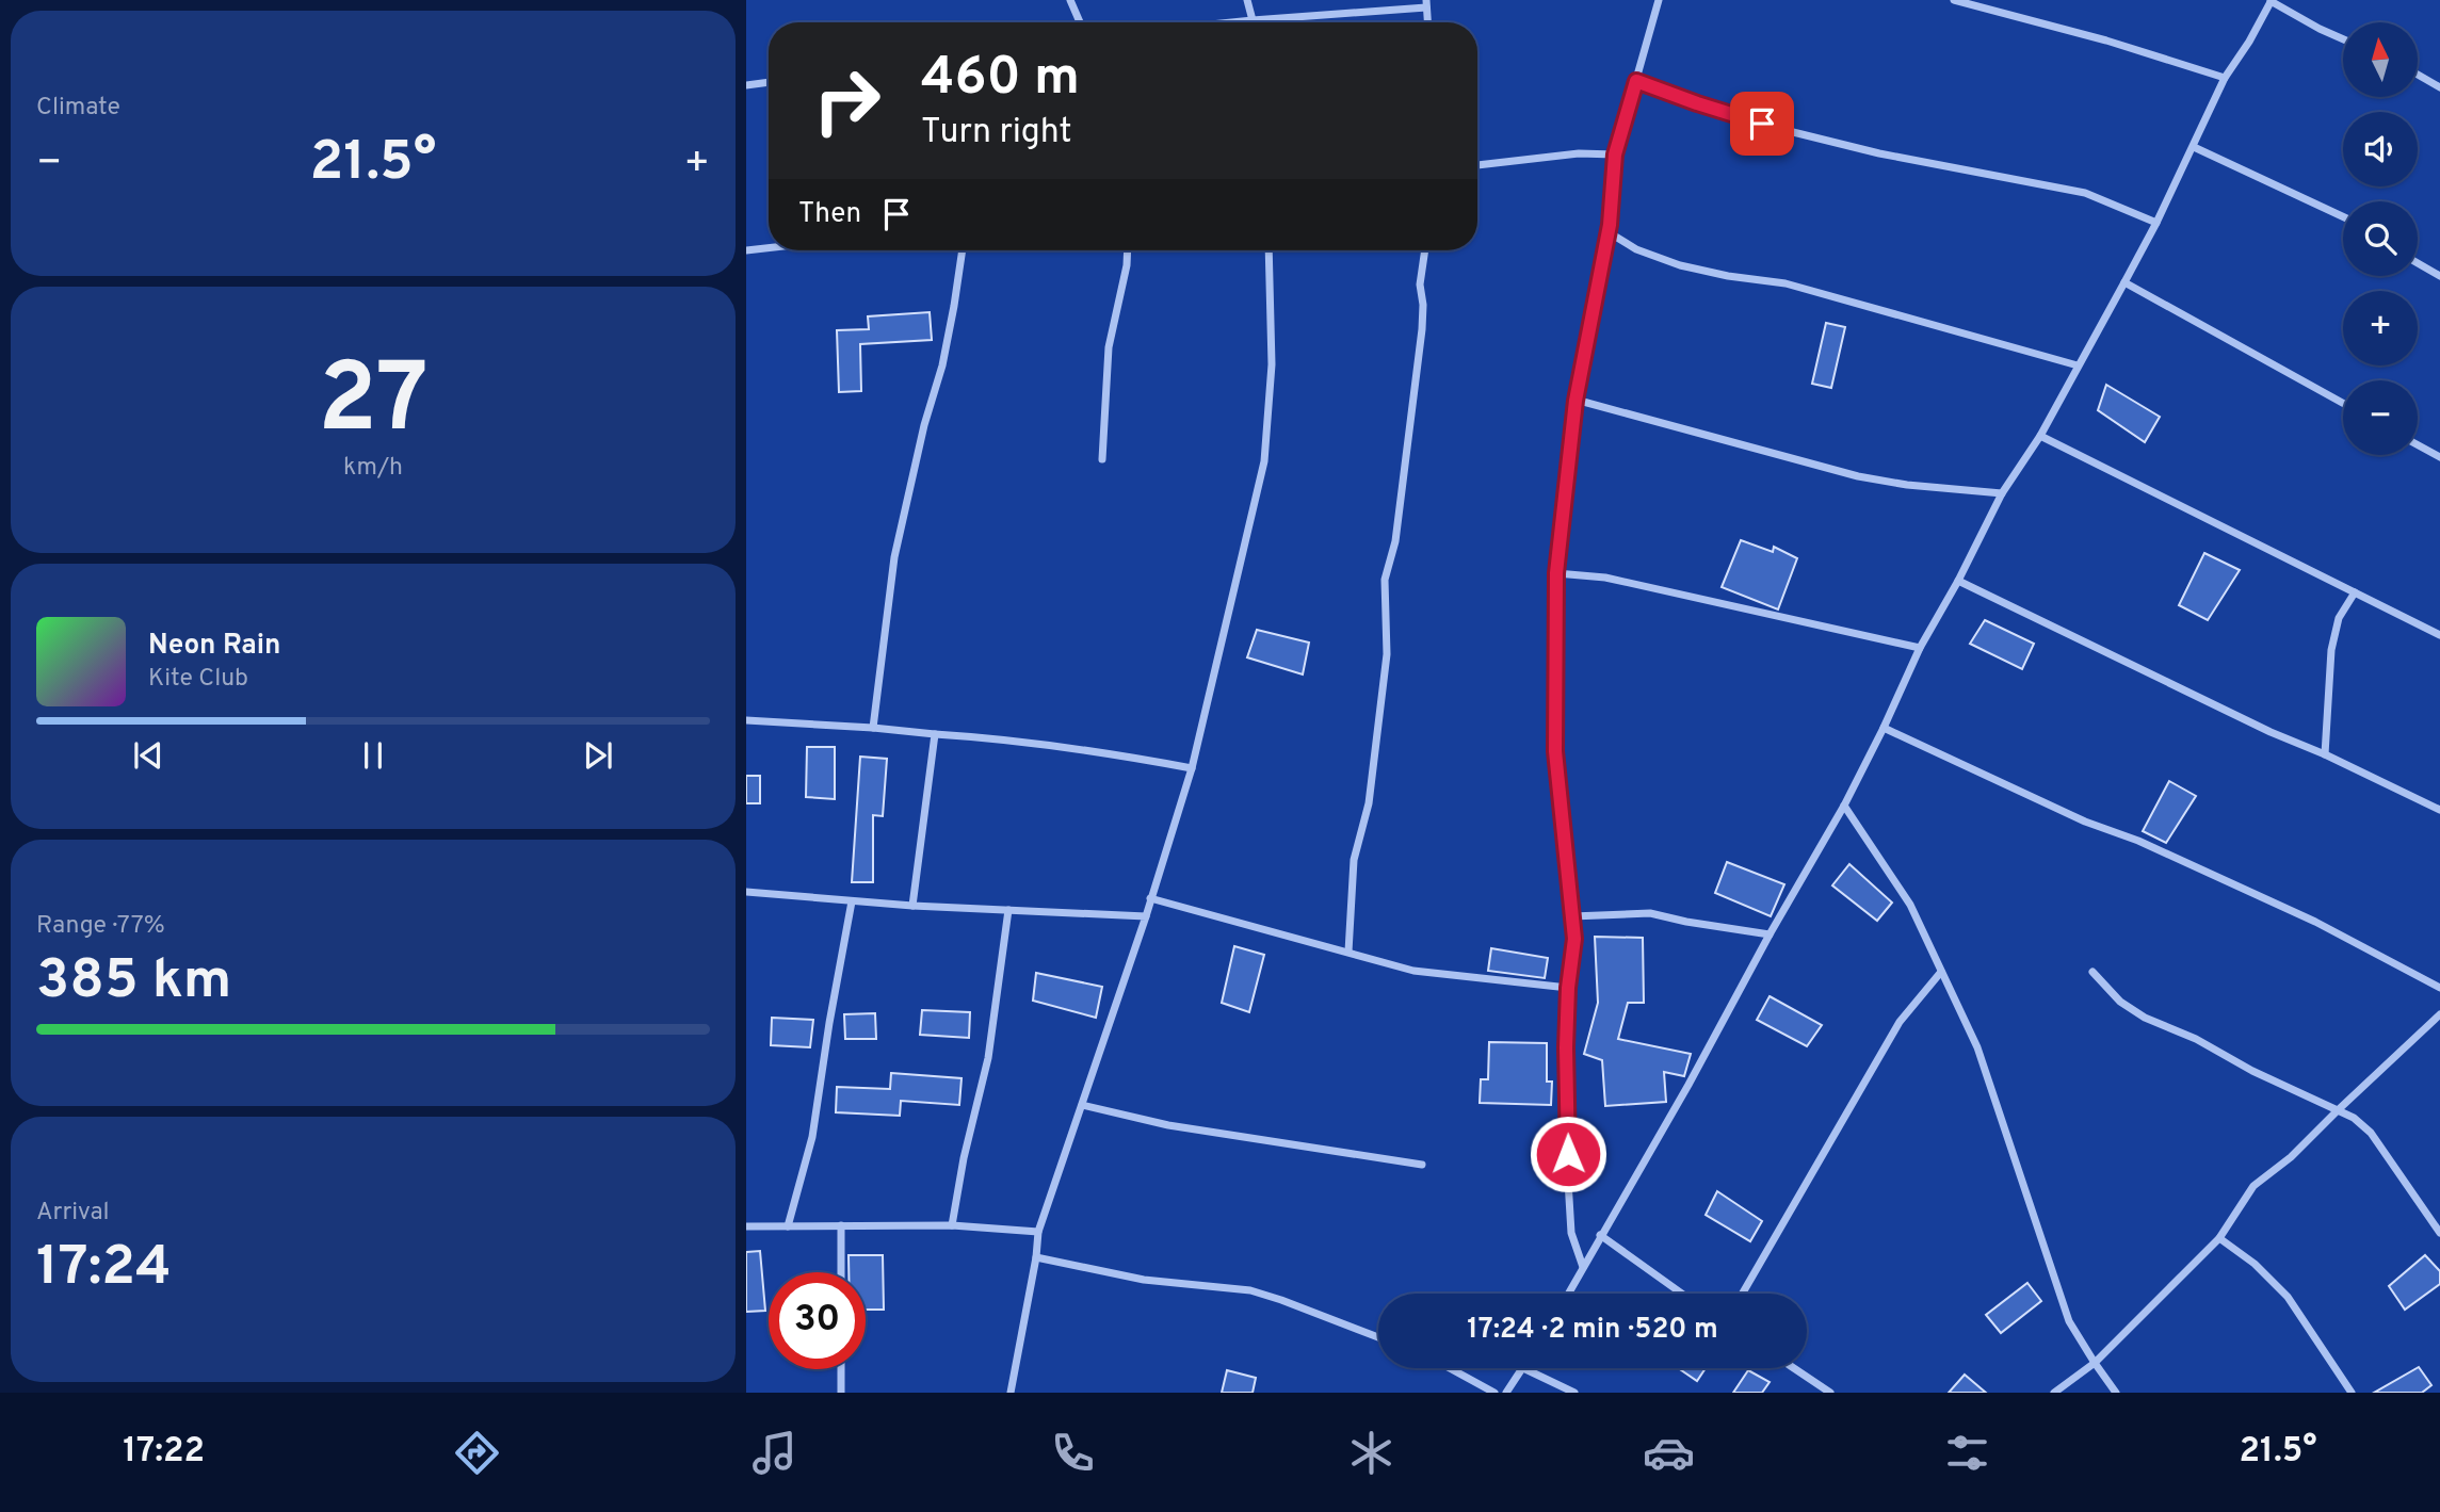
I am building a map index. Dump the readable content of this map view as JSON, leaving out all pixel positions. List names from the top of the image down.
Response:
{
  "north": "top",
  "page": {
    "tile": [
      "Climate",
      ["27", "km/h"],
      ["Range · 77%", "385 km"],
      ["Arrival", "17:24"]
    ],
    "map_buttons": ["+", "−"],
    "turn": ["460 m", "Turn right"],
    "heat": ["−", "21.5°", "+"],
    "then": "Then",
    "song": ["Neon Rain", "Kite Club"],
    "limit": "30",
    "trip": "17:24 · 2 min · 520 m",
    "tabs": ["17:22", "21.5°"]
  }
}
